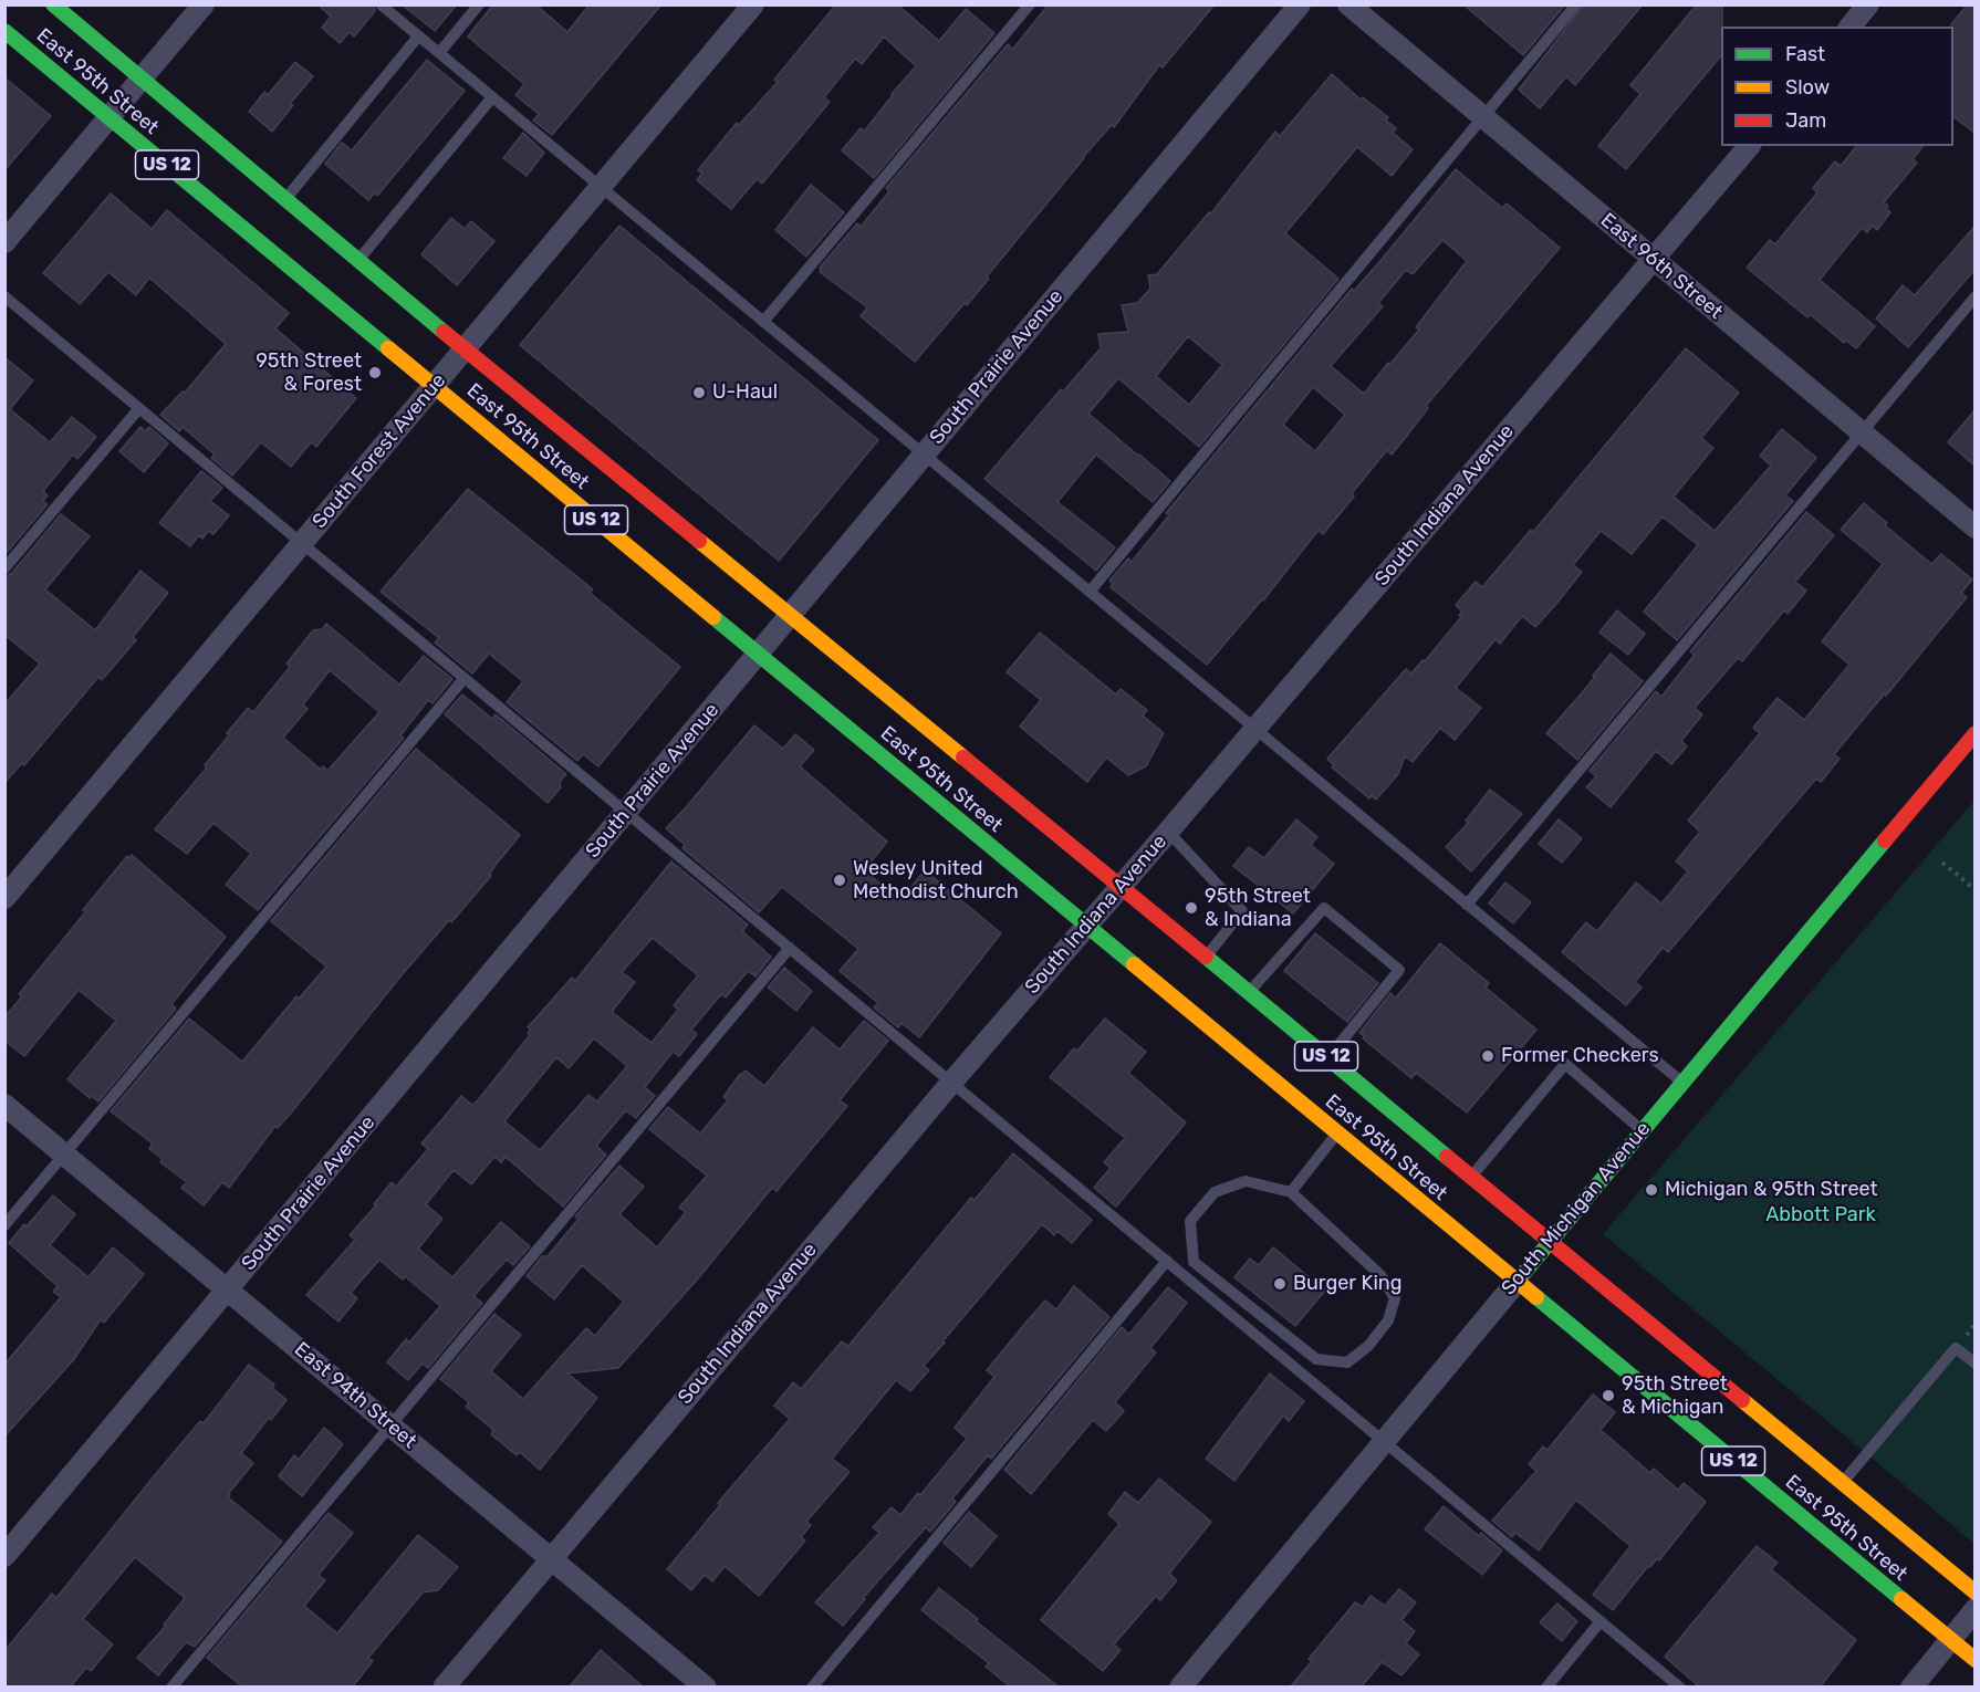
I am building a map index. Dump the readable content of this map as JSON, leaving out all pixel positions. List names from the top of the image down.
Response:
{
  "streets": {
    "main road": ["East 95th Street", "US 12", "South Michigan Avenue"],
    "street": [
      "East 96th Street",
      "South Prairie Avenue",
      "South Forest Avenue",
      "South Indiana Avenue",
      "East 94th Street"
    ]
  },
  "crossings": [
    ["East 95th Street", "South Prairie Avenue"],
    ["East 95th Street", "South Forest Avenue"],
    ["East 95th Street", "South Indiana Avenue"],
    ["East 95th Street", "South Michigan Avenue"],
    ["East 96th Street", "South Indiana Avenue"],
    ["South Prairie Avenue", "East 94th Street"],
    ["South Indiana Avenue", "East 94th Street"]
  ],
  "parks": ["Abbott Park"],
  "places": [
    "95th Street & Forest",
    "U-Haul",
    "Wesley United Methodist Church",
    "95th Street & Indiana",
    "Former Checkers",
    "Michigan & 95th Street",
    "Burger King",
    "95th Street & Michigan"
  ],
  "legend": ["Fast", "Slow", "Jam"]
}
